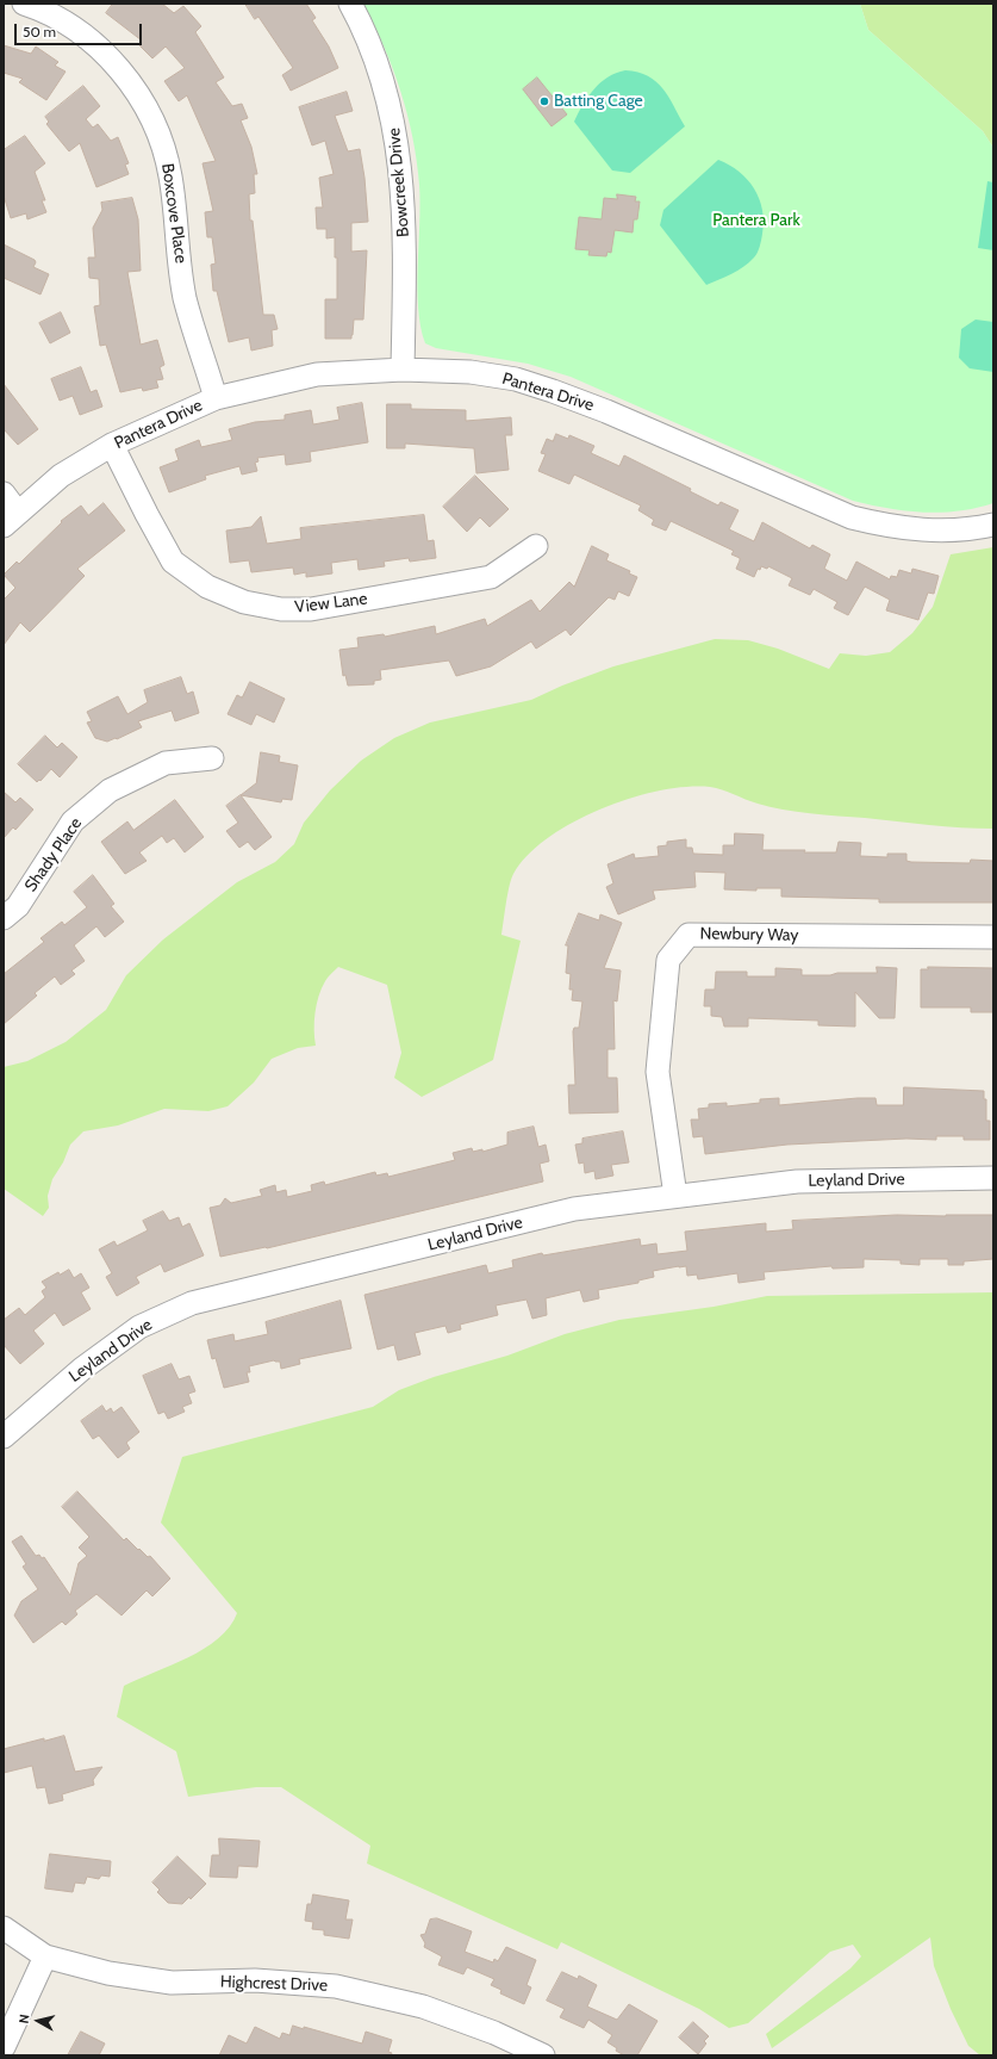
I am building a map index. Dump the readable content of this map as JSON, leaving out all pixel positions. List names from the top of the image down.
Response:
{
  "streets": {
    "street": [
      "Bowcreek Drive",
      "Boxcove Place",
      "Pantera Drive",
      "View Lane",
      "Shady Place",
      "Newbury Way",
      "Leyland Drive",
      "Highcrest Drive"
    ]
  },
  "crossings": [
    ["Bowcreek Drive", "Pantera Drive"],
    ["Boxcove Place", "Pantera Drive"],
    ["Pantera Drive", "View Lane"],
    ["Newbury Way", "Leyland Drive"]
  ],
  "parks": ["Pantera Park"],
  "places": ["Batting Cage"],
  "scale_bar": "50 m",
  "north": "left"
}
